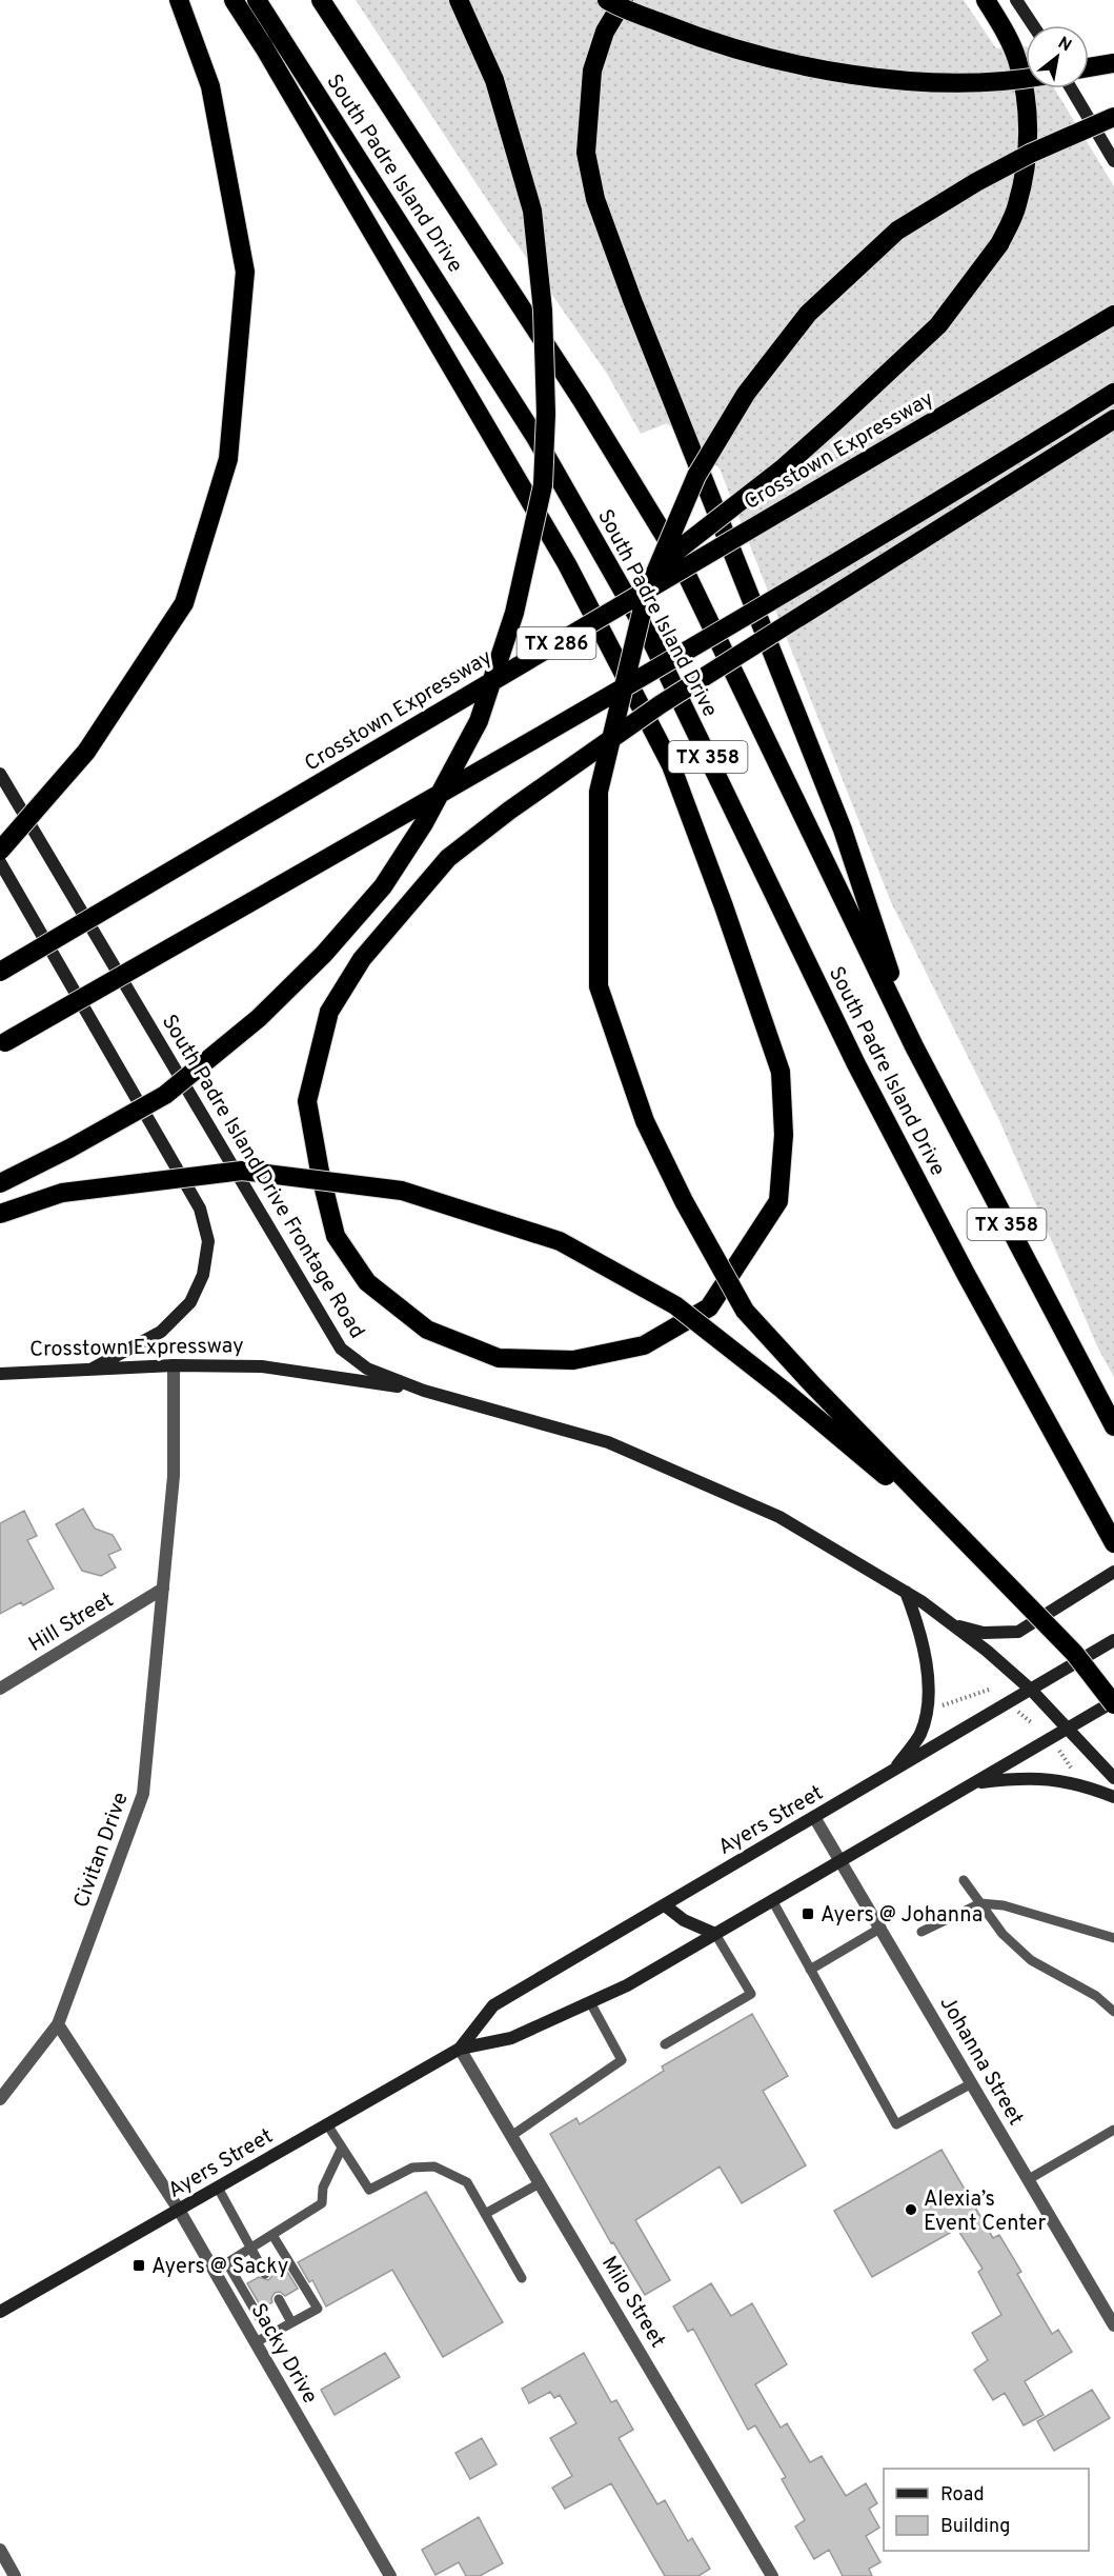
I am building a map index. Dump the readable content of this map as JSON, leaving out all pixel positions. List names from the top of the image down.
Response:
{
  "streets": {
    "highway": [
      "South Padre Island Drive",
      "Crosstown Expressway",
      "TX 286",
      "TX 358"
    ],
    "main road": ["South Padre Island Drive Frontage Road", "Ayers Street"],
    "street": [
      "Hill Street",
      "Civitan Drive",
      "Johanna Street",
      "Milo Street",
      "Sacky Drive"
    ]
  },
  "crossings": [
    ["Crosstown Expressway", "South Padre Island Drive Frontage Road"],
    ["Crosstown Expressway", "Civitan Drive"],
    ["South Padre Island Drive Frontage Road", "Ayers Street"],
    ["Hill Street", "Civitan Drive"],
    ["Ayers Street", "Johanna Street"],
    ["Ayers Street", "Milo Street"],
    ["Ayers Street", "Sacky Drive"],
    ["Civitan Drive", "Sacky Drive"]
  ],
  "places": {
    "transit": ["Ayers @ Johanna", "Ayers @ Sacky"],
    "other": ["Alexia’s Event Center"]
  },
  "legend": ["Road", "Building"],
  "north": "top right"
}
